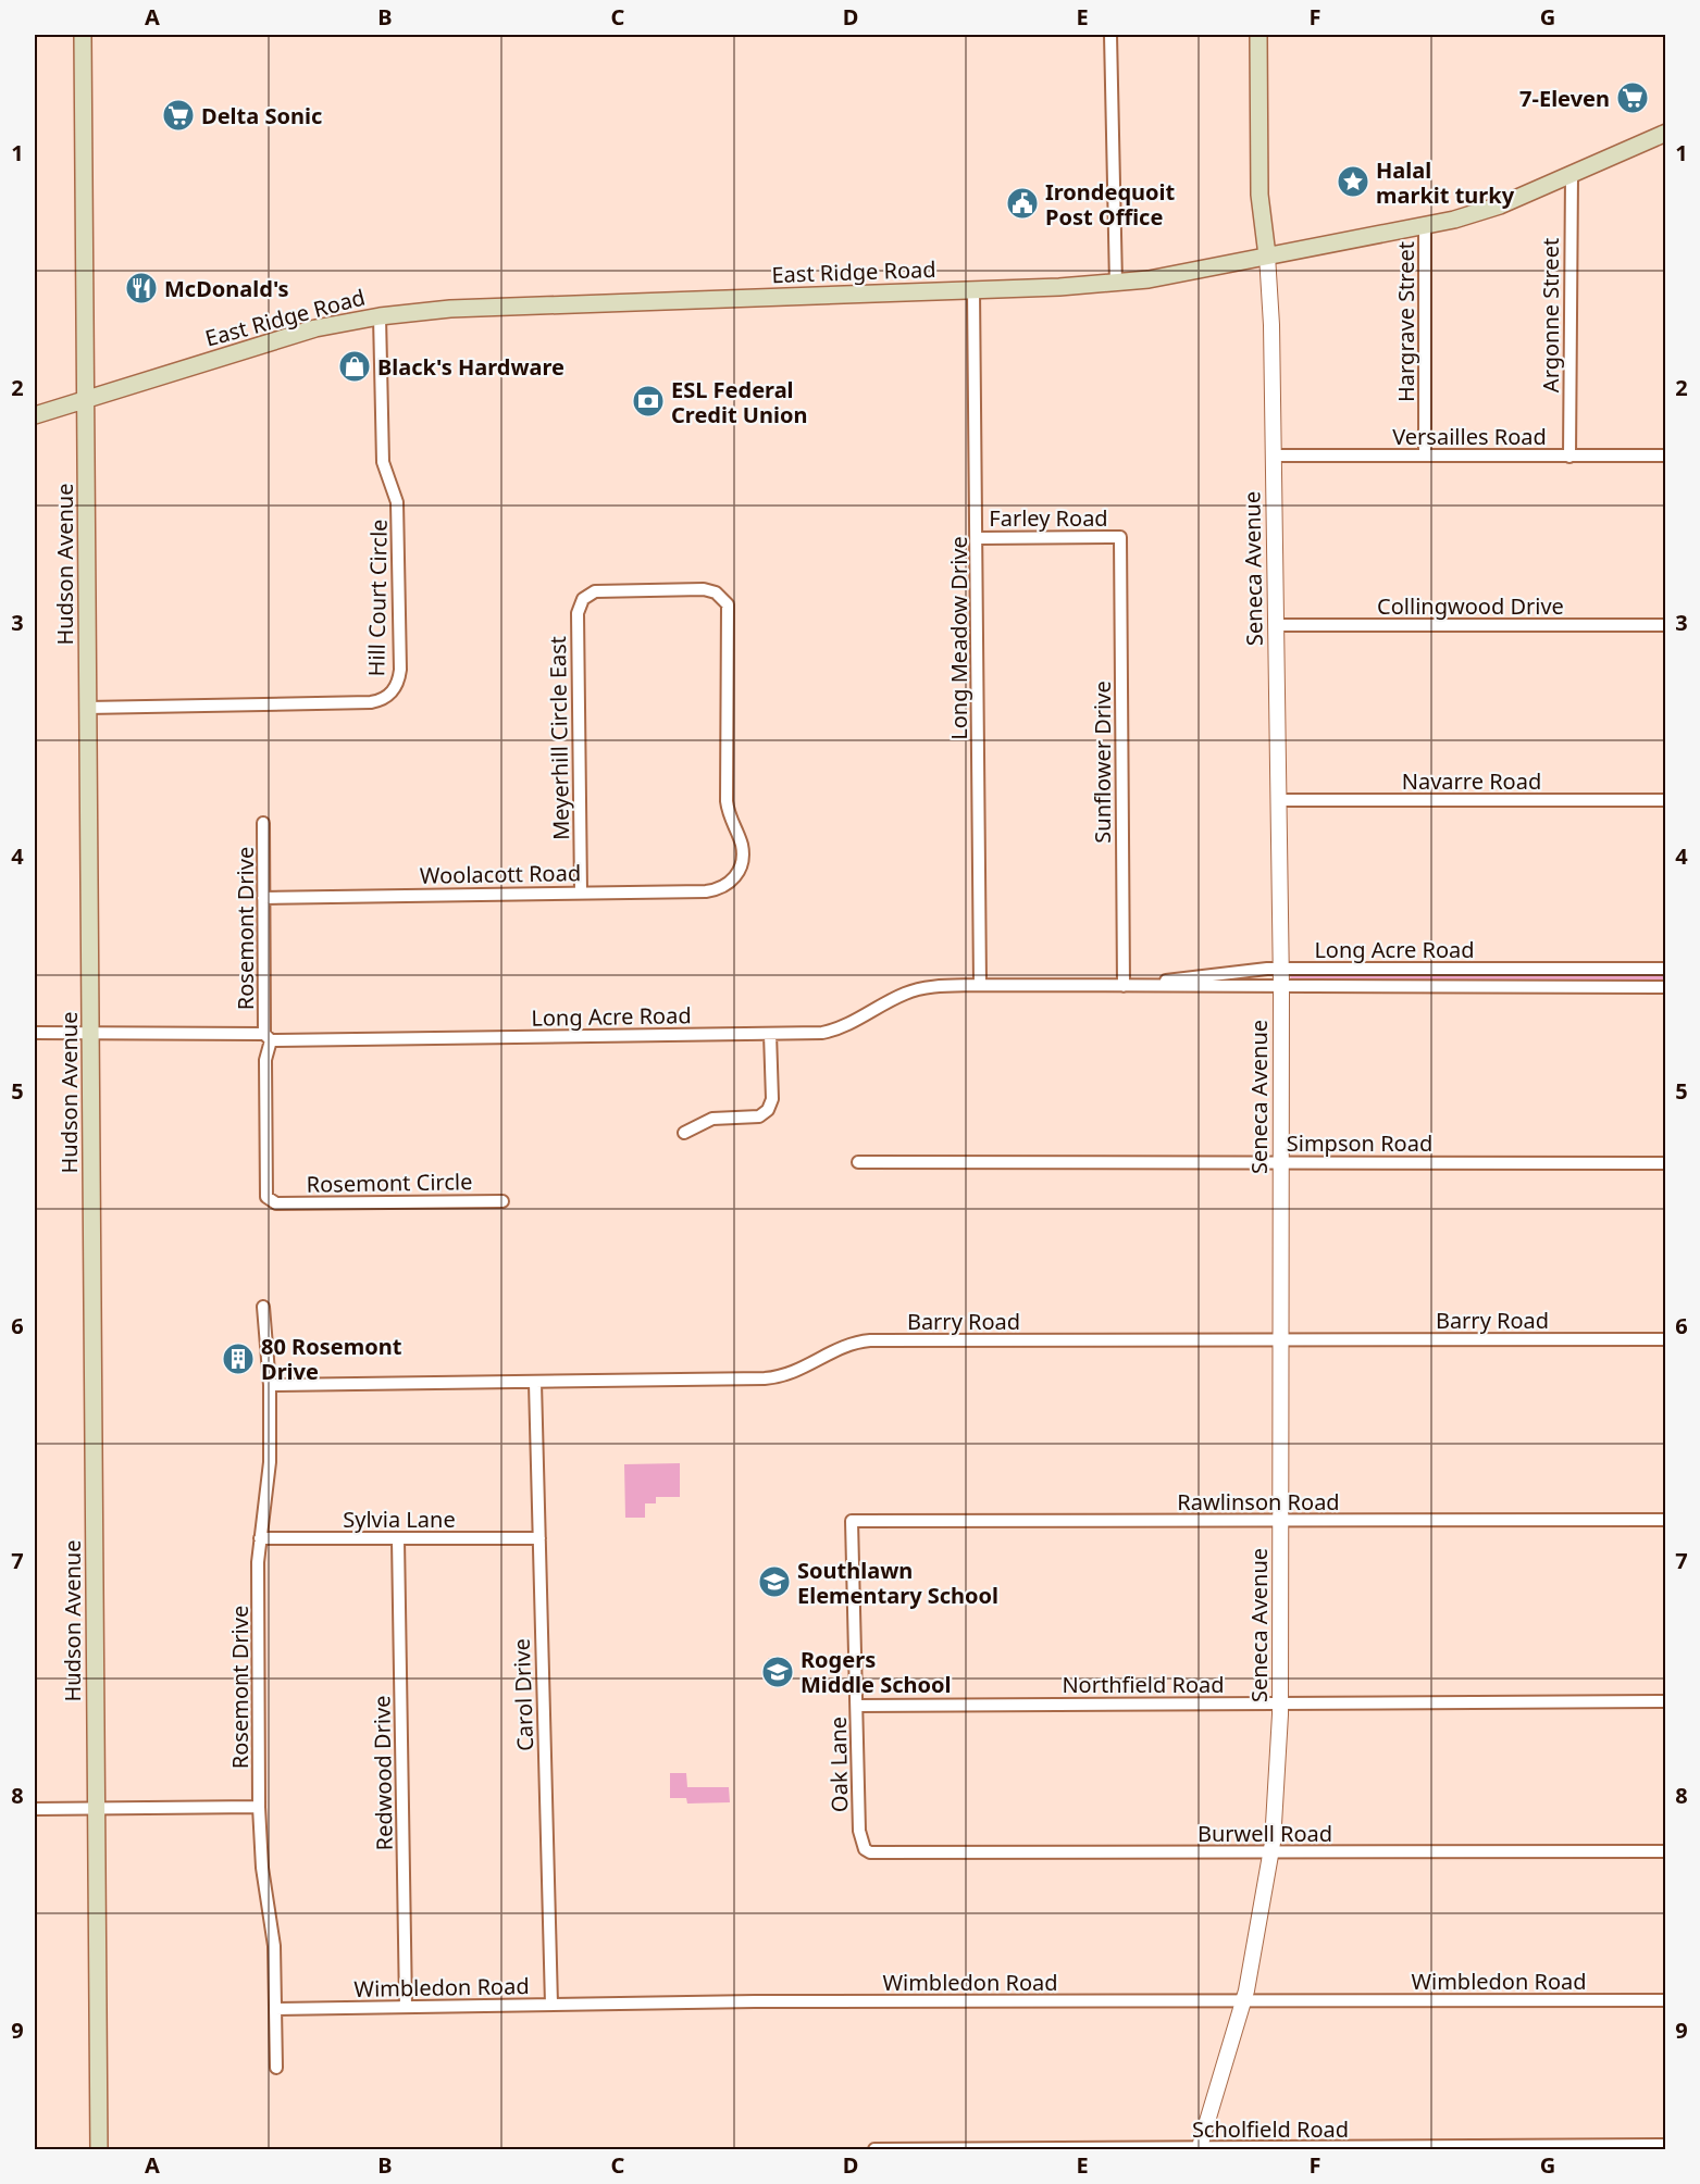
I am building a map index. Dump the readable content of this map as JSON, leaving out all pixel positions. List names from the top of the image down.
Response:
{
  "streets": {
    "main road": ["East Ridge Road", "Hudson Avenue", "Seneca Avenue"],
    "street": [
      "Argonne Street",
      "Hargrave Street",
      "Versailles Road",
      "Farley Road",
      "Hill Court Circle",
      "Collingwood Drive",
      "Long Meadow Drive",
      "Meyerhill Circle East",
      "Sunflower Drive",
      "Navarre Road",
      "Woolacott Road",
      "Rosemont Drive",
      "Long Acre Road",
      "Simpson Road",
      "Rosemont Circle",
      "Barry Road",
      "Rawlinson Road",
      "Sylvia Lane",
      "Northfield Road",
      "Carol Drive",
      "Oak Lane",
      "Redwood Drive",
      "Burwell Road",
      "Wimbledon Road",
      "Scholfield Road"
    ]
  },
  "crossings": [
    ["East Ridge Road", "Argonne Street"],
    ["East Ridge Road", "Hargrave Street"],
    ["East Ridge Road", "Hudson Avenue"],
    ["East Ridge Road", "Seneca Avenue"],
    ["East Ridge Road", "Hill Court Circle"],
    ["East Ridge Road", "Long Meadow Drive"],
    ["Argonne Street", "Versailles Road"],
    ["Hargrave Street", "Versailles Road"],
    ["Versailles Road", "Seneca Avenue"],
    ["Farley Road", "Long Meadow Drive"],
    ["Farley Road", "Sunflower Drive"],
    ["Hudson Avenue", "Hill Court Circle"],
    ["Hudson Avenue", "Long Acre Road"],
    ["Seneca Avenue", "Collingwood Drive"],
    ["Seneca Avenue", "Navarre Road"],
    ["Seneca Avenue", "Long Acre Road"],
    ["Seneca Avenue", "Simpson Road"],
    ["Seneca Avenue", "Barry Road"],
    ["Seneca Avenue", "Rawlinson Road"],
    ["Seneca Avenue", "Northfield Road"],
    ["Seneca Avenue", "Burwell Road"],
    ["Seneca Avenue", "Wimbledon Road"],
    ["Seneca Avenue", "Scholfield Road"],
    ["Long Meadow Drive", "Long Acre Road"],
    ["Meyerhill Circle East", "Woolacott Road"],
    ["Sunflower Drive", "Long Acre Road"],
    ["Woolacott Road", "Rosemont Drive"],
    ["Rosemont Drive", "Long Acre Road"],
    ["Rosemont Drive", "Rosemont Circle"],
    ["Rosemont Drive", "Barry Road"],
    ["Rosemont Drive", "Sylvia Lane"],
    ["Rosemont Drive", "Wimbledon Road"],
    ["Barry Road", "Carol Drive"],
    ["Rawlinson Road", "Oak Lane"],
    ["Sylvia Lane", "Carol Drive"],
    ["Sylvia Lane", "Redwood Drive"],
    ["Northfield Road", "Oak Lane"],
    ["Carol Drive", "Wimbledon Road"],
    ["Oak Lane", "Burwell Road"],
    ["Redwood Drive", "Wimbledon Road"]
  ],
  "places": {
    "supermarket": ["7-Eleven", "Delta Sonic"],
    "place": ["Halal markit turky"],
    "public building": ["Irondequoit Post Office"],
    "restaurant": ["McDonald's"],
    "shop": ["Black's Hardware"],
    "bank": ["ESL Federal Credit Union"],
    "building": ["80 Rosemont Drive"],
    "school or university": ["Southlawn Elementary School", "Rogers Middle School"]
  },
  "grid": {
    "columns": [
      "A",
      "B",
      "C",
      "D",
      "E",
      "F",
      "G"
    ],
    "rows": [
      "1",
      "2",
      "3",
      "4",
      "5",
      "6",
      "7",
      "8",
      "9"
    ]
  }
}
